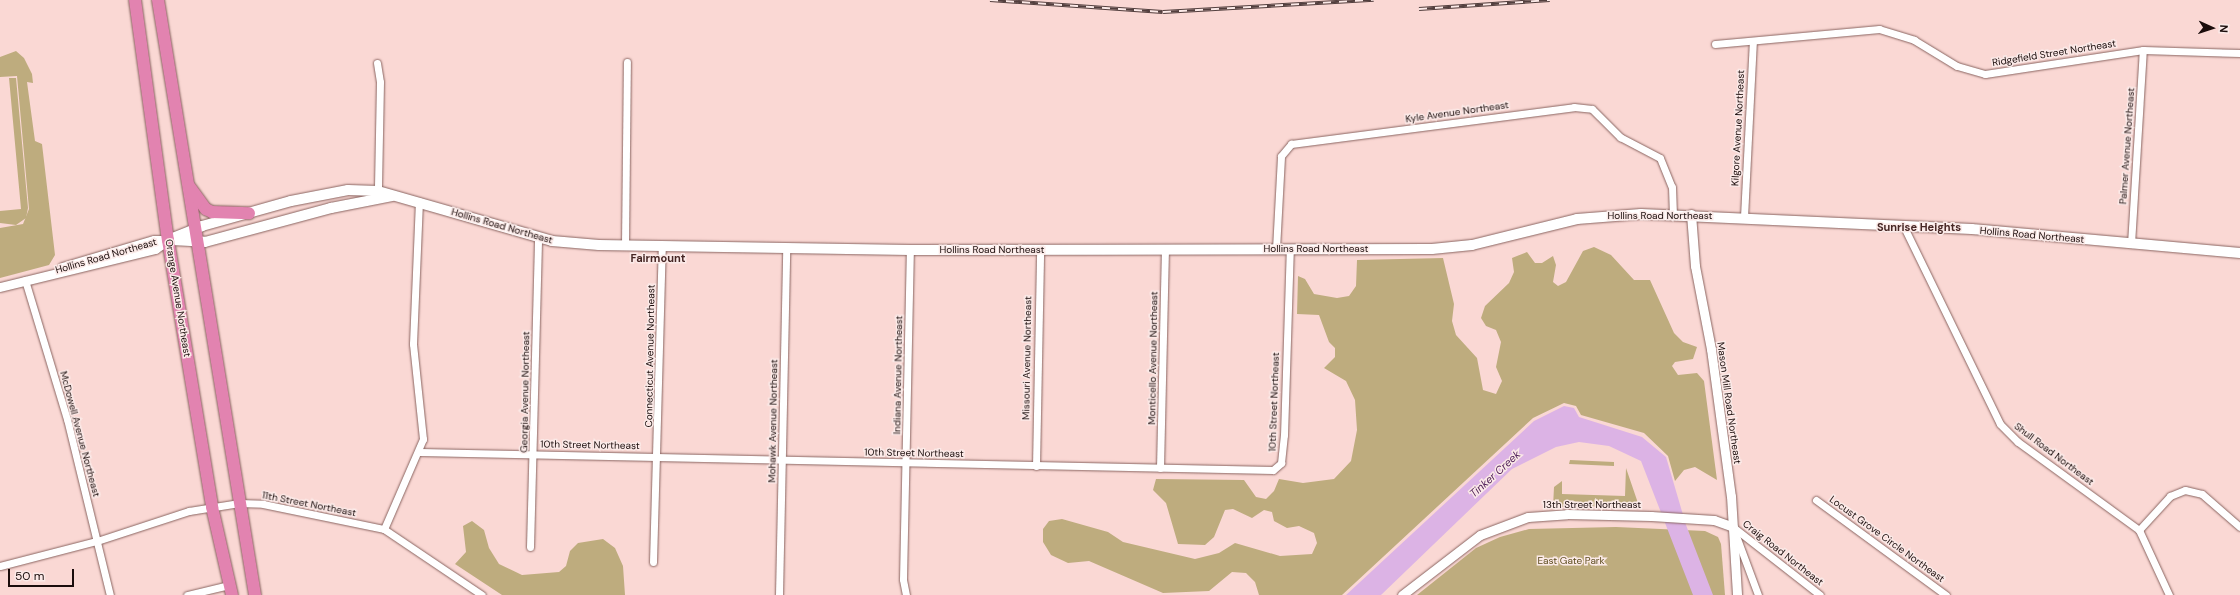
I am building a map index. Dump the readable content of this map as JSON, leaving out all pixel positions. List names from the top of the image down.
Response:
{
  "streets": {
    "highway": ["Orange Avenue Northeast"],
    "main road": ["Hollins Road Northeast"],
    "street": [
      "Ridgefield Street Northeast",
      "Kyle Avenue Northeast",
      "Kilgore Avenue Northeast",
      "Palmer Avenue Northeast",
      "Connecticut Avenue Northeast",
      "Missouri Avenue Northeast",
      "Monticello Avenue Northeast",
      "Indiana Avenue Northeast",
      "Georgia Avenue Northeast",
      "10th Street Northeast",
      "Mason Mill Road Northeast",
      "Mohawk Avenue Northeast",
      "McDowell Avenue Northeast",
      "Shull Road Northeast",
      "11th Street Northeast",
      "13th Street Northeast",
      "Locust Grove Circle Northeast",
      "Craig Road Northeast"
    ]
  },
  "crossings": [
    ["Ridgefield Street Northeast", "Kilgore Avenue Northeast"],
    ["Ridgefield Street Northeast", "Palmer Avenue Northeast"],
    ["Kyle Avenue Northeast", "Hollins Road Northeast"],
    ["Kilgore Avenue Northeast", "Hollins Road Northeast"],
    ["Palmer Avenue Northeast", "Hollins Road Northeast"],
    ["Hollins Road Northeast", "Orange Avenue Northeast"],
    ["Hollins Road Northeast", "Connecticut Avenue Northeast"],
    ["Hollins Road Northeast", "Missouri Avenue Northeast"],
    ["Hollins Road Northeast", "Monticello Avenue Northeast"],
    ["Hollins Road Northeast", "Indiana Avenue Northeast"],
    ["Hollins Road Northeast", "Georgia Avenue Northeast"],
    ["Hollins Road Northeast", "10th Street Northeast"],
    ["Hollins Road Northeast", "Mason Mill Road Northeast"],
    ["Hollins Road Northeast", "Mohawk Avenue Northeast"],
    ["Hollins Road Northeast", "McDowell Avenue Northeast"],
    ["Hollins Road Northeast", "Shull Road Northeast"],
    ["Orange Avenue Northeast", "11th Street Northeast"],
    ["Connecticut Avenue Northeast", "10th Street Northeast"],
    ["Missouri Avenue Northeast", "10th Street Northeast"],
    ["Monticello Avenue Northeast", "10th Street Northeast"],
    ["Indiana Avenue Northeast", "10th Street Northeast"],
    ["Georgia Avenue Northeast", "10th Street Northeast"],
    ["10th Street Northeast", "Mohawk Avenue Northeast"],
    ["Mason Mill Road Northeast", "13th Street Northeast"],
    ["Mason Mill Road Northeast", "Craig Road Northeast"],
    ["McDowell Avenue Northeast", "11th Street Northeast"],
    ["13th Street Northeast", "Craig Road Northeast"]
  ],
  "districts": ["Sunrise Heights", "Fairmount"],
  "water": ["Tinker Creek"],
  "parks": ["East Gate Park"],
  "scale_bar": "50 m",
  "north": "right"
}
